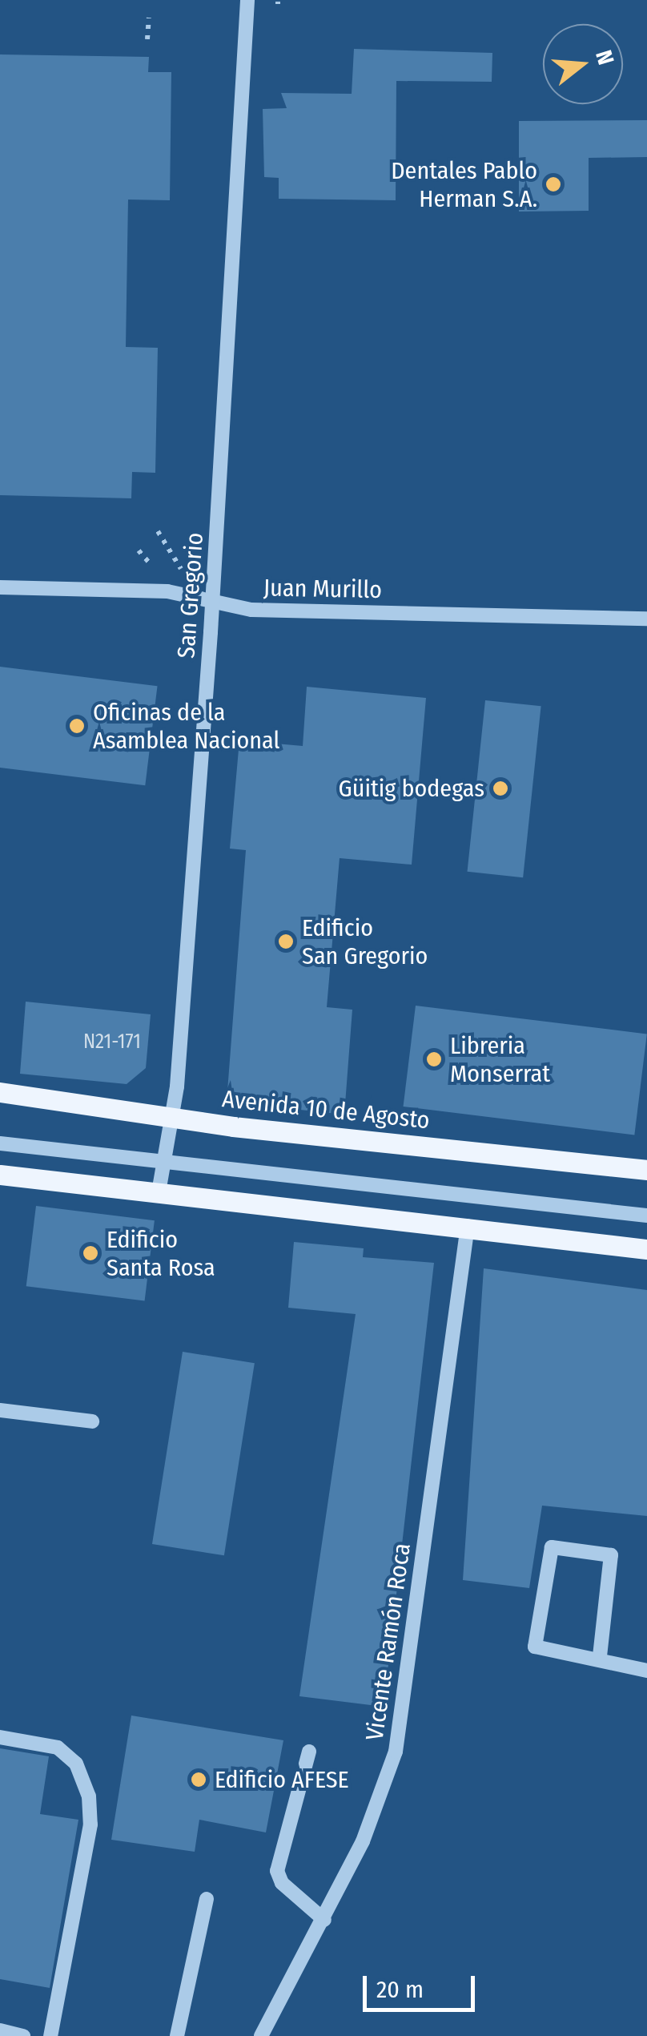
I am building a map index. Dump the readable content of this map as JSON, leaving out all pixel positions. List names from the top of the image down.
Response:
{
  "streets": {
    "main road": ["Avenida 10 de Agosto"],
    "street": ["Juan Murillo", "San Gregorio", "Vicente Ramón Roca"]
  },
  "crossings": [
    ["Juan Murillo", "San Gregorio"],
    ["San Gregorio", "Avenida 10 de Agosto"]
  ],
  "places": [
    "Dentales Pablo Herman S.A.",
    "Oficinas de la Asamblea Nacional",
    "Güitig bodegas",
    "Edificio San Gregorio",
    "Libreria Monserrat",
    "Edificio Santa Rosa",
    "Edificio AFESE"
  ],
  "house_numbers": ["N21-171"],
  "scale_bar": "20 m",
  "north": "right"
}
